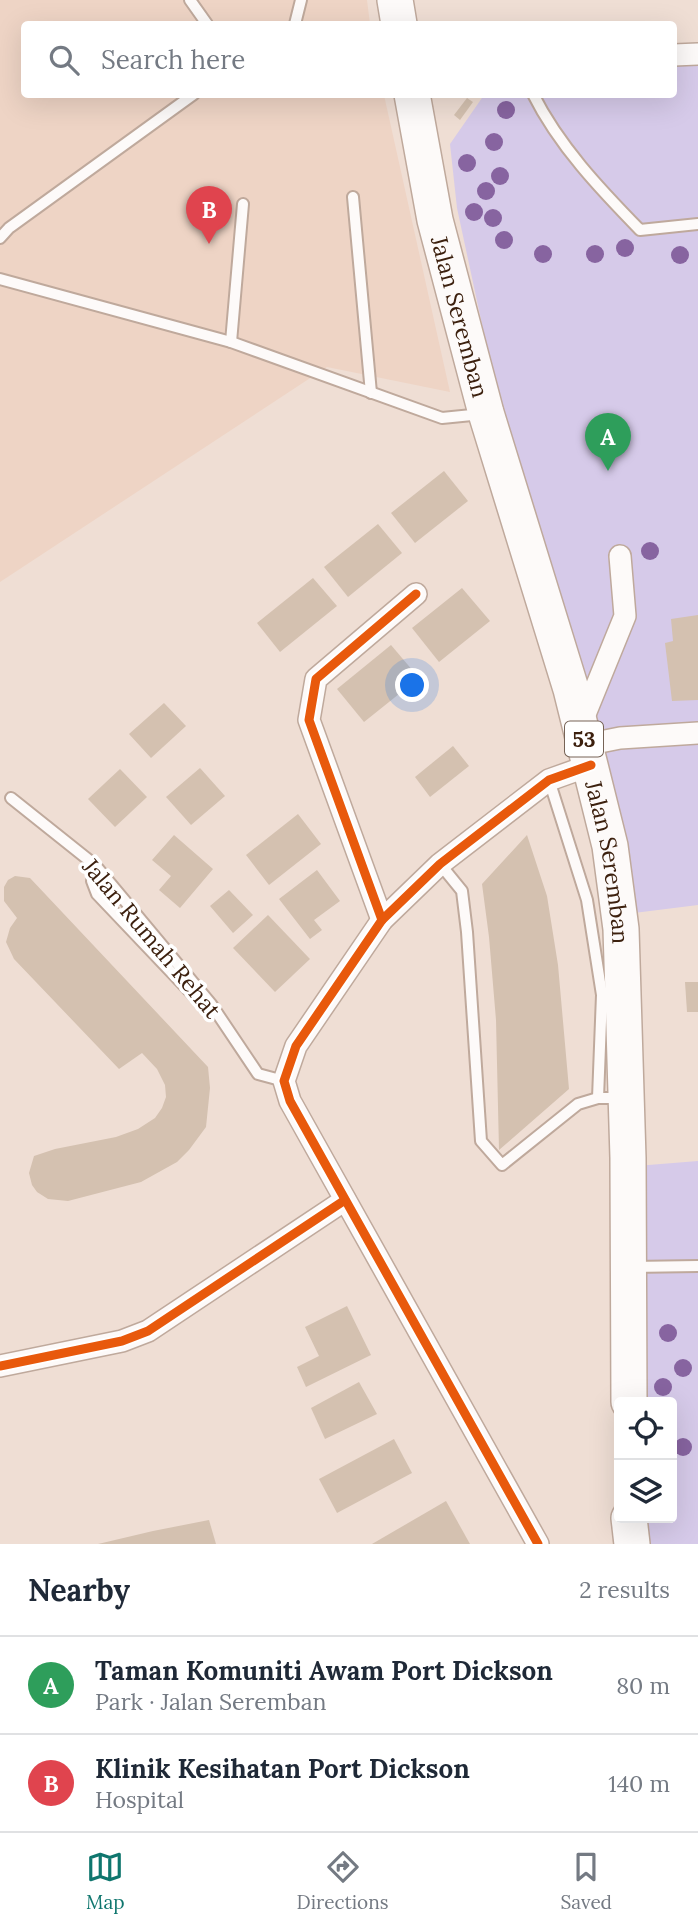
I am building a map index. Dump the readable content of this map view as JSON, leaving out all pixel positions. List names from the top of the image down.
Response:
{
  "streets": {
    "main road": ["Jalan Seremban", "53"],
    "lane": ["Jalan Rumah Rehat"]
  },
  "page": {
    "search": "Search here",
    "pins": ["B", "A"],
    "heading": ["Nearby", "2 results"],
    "list": [
      {
        "mark": "A",
        "name": "Taman Komuniti Awam Port Dickson",
        "note": "Park · Jalan Seremban",
        "value": "80 m"
      },
      {
        "mark": "B",
        "name": "Klinik Kesihatan Port Dickson",
        "note": "Hospital",
        "value": "140 m"
      }
    ],
    "nav": ["Map", "Directions", "Saved"]
  }
}
